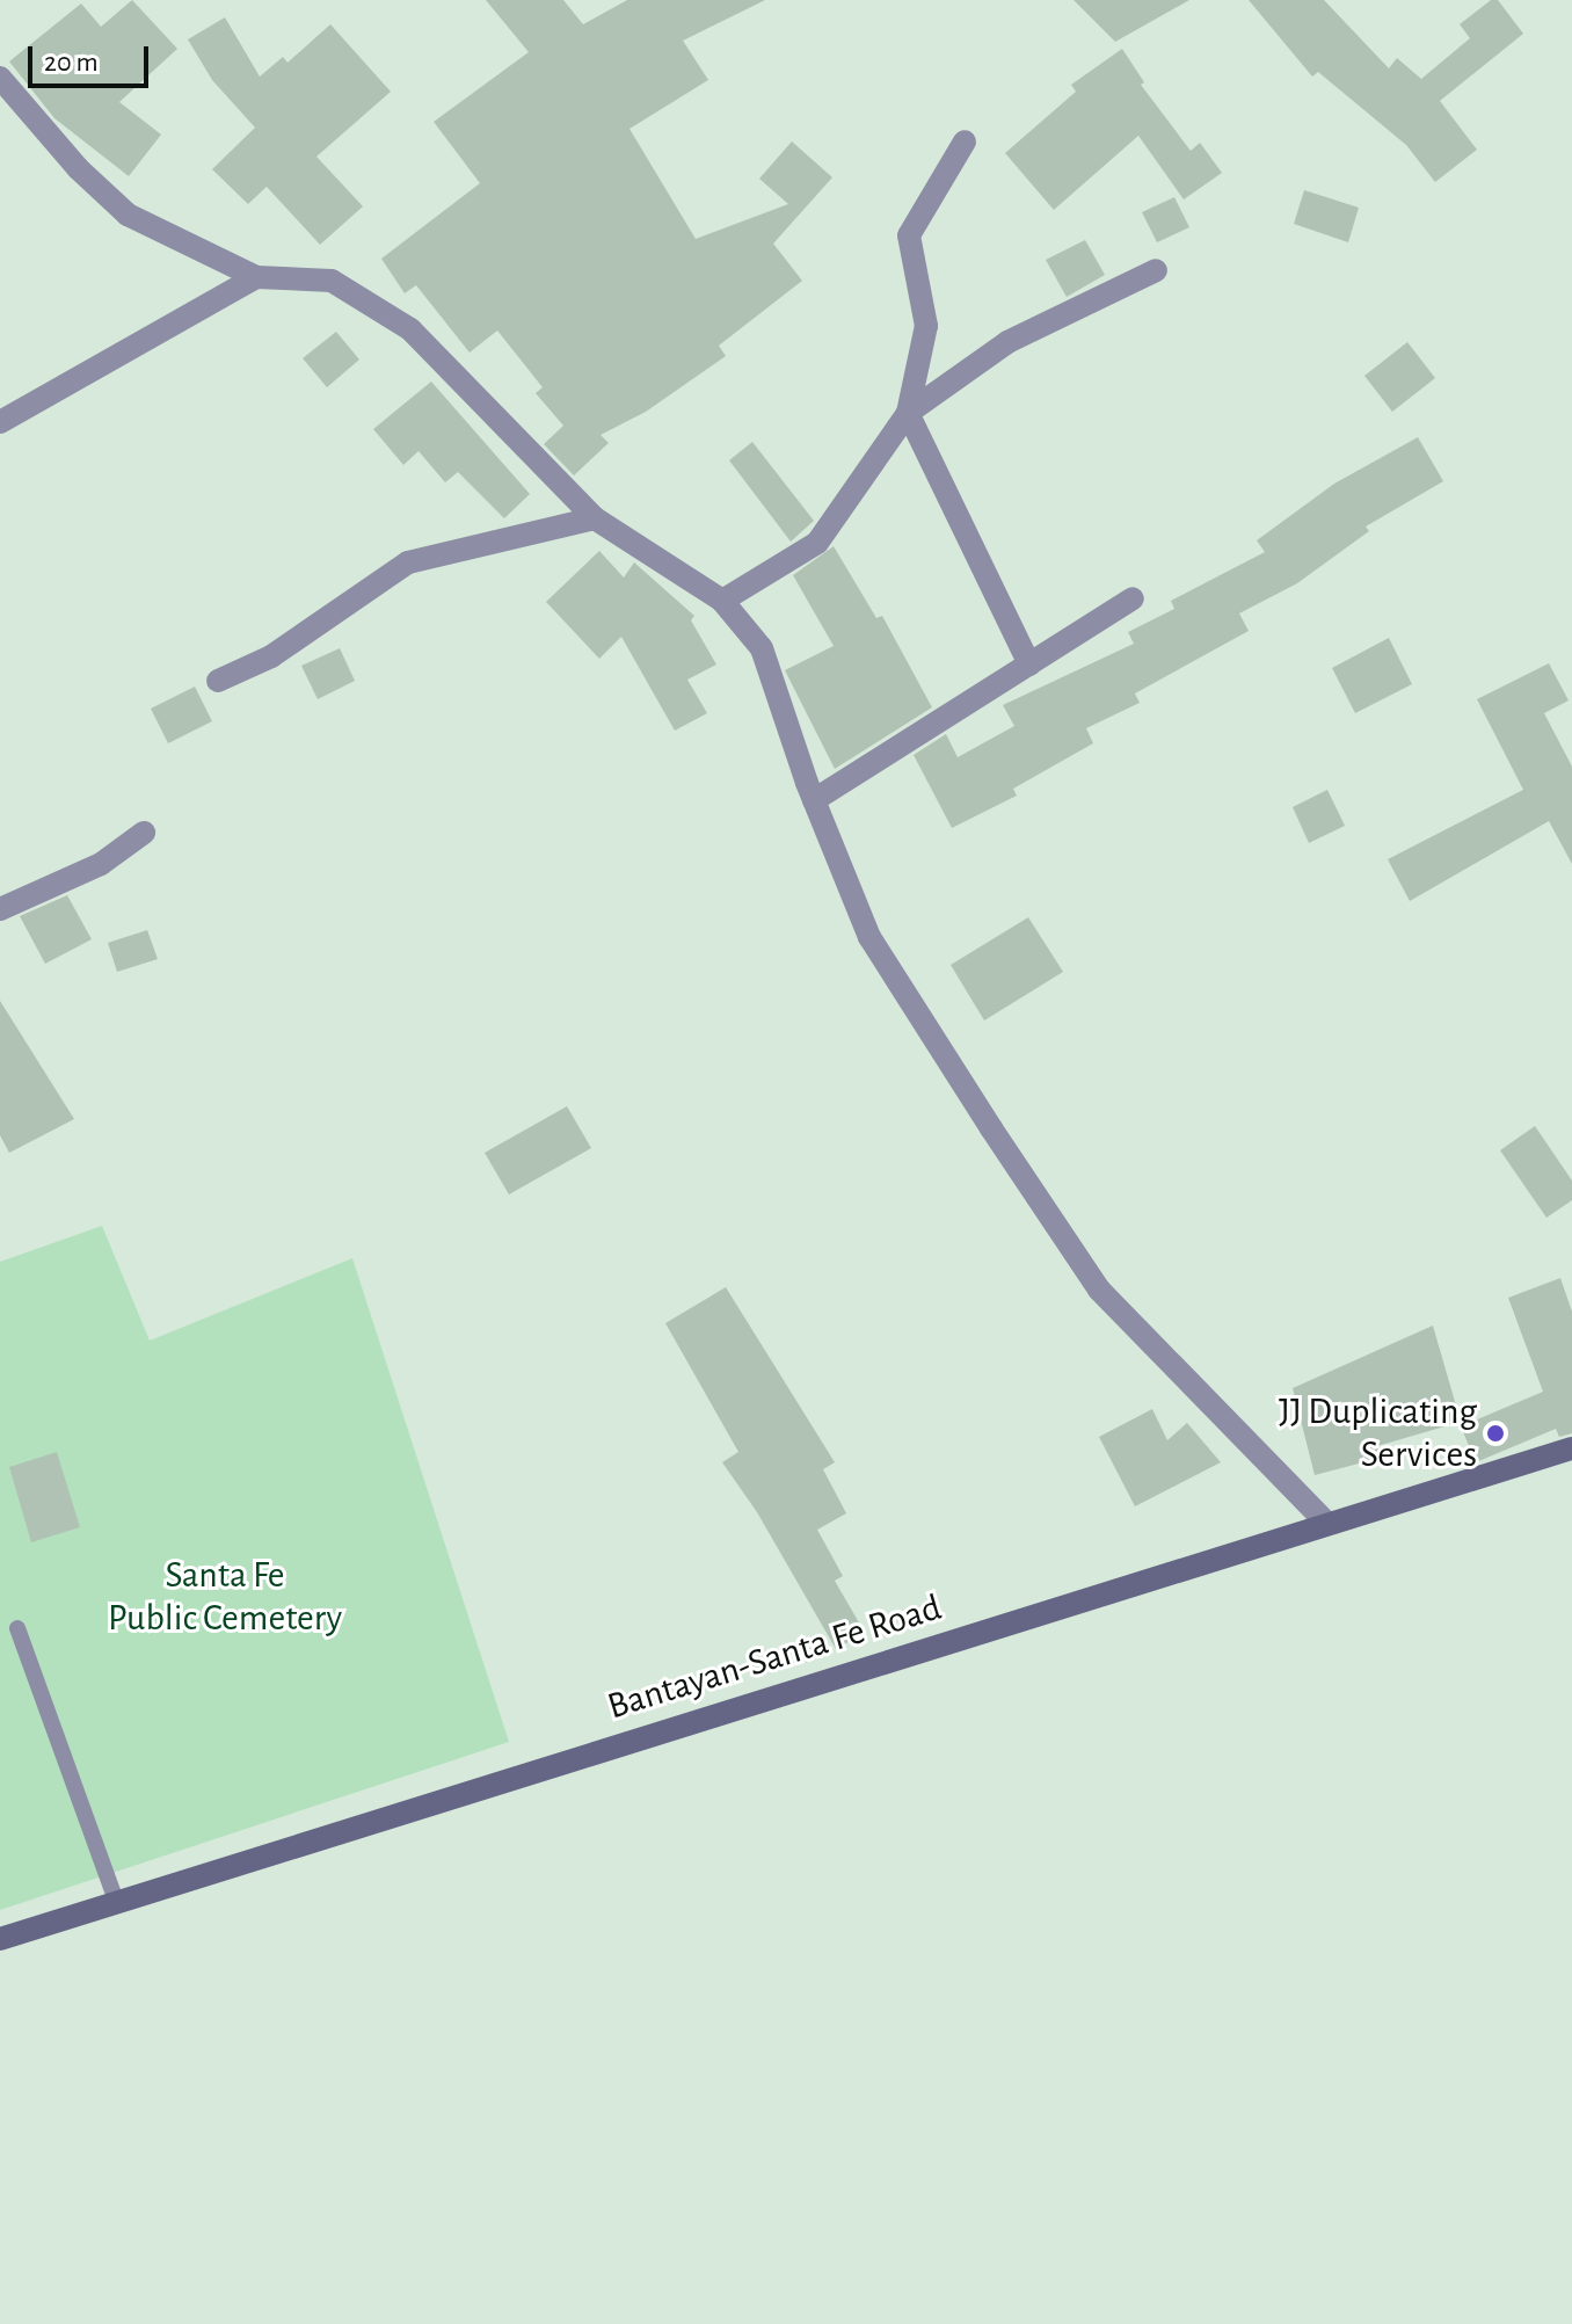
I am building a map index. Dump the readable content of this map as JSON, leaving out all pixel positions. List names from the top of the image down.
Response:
{
  "streets": {
    "main road": ["Bantayan-Santa Fe Road"]
  },
  "parks": ["Santa Fe Public Cemetery"],
  "places": ["JJ Duplicating Services"],
  "scale_bar": "20 m"
}
